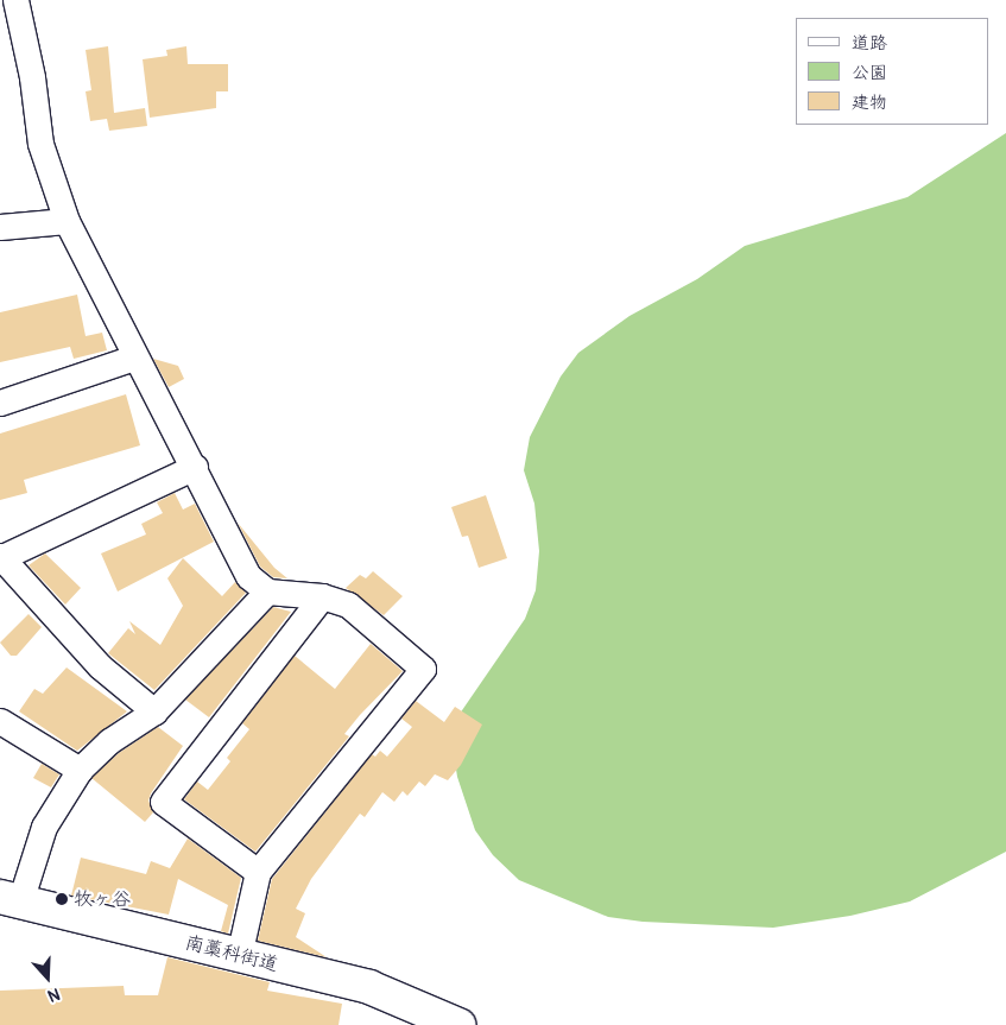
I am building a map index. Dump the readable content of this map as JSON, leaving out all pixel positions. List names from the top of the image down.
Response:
{
  "streets": {
    "main road": ["南藁科街道"]
  },
  "places": ["牧ヶ谷"],
  "legend": ["道路", "公園", "建物"],
  "north": "bottom"
}
